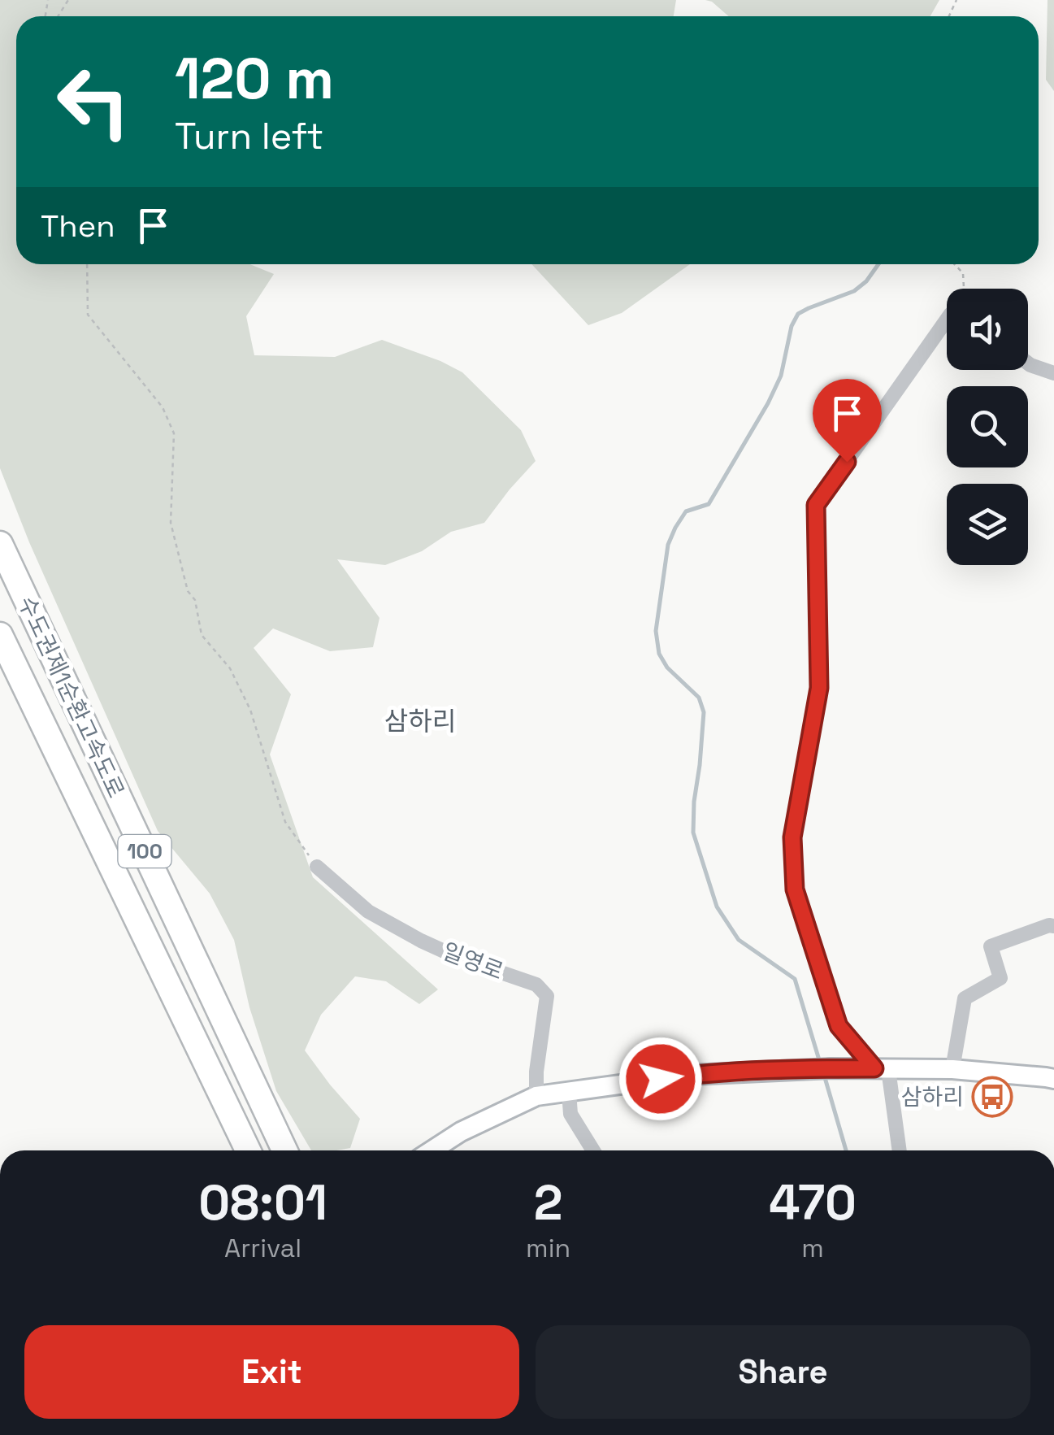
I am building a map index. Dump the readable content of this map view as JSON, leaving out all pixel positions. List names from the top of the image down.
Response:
{
  "streets": {
    "highway": ["수도권제1순환고속도로", "100"],
    "street": ["일영로"]
  },
  "districts": ["삼하리"],
  "places": {
    "bus stop": ["삼하리"]
  },
  "page": {
    "turn": ["120 m", "Turn left"],
    "then": "Then",
    "eta": [
      "08:01",
      "Arrival",
      "2",
      "min",
      "470",
      "m"
    ],
    "buttons": ["Exit", "Share"]
  }
}
